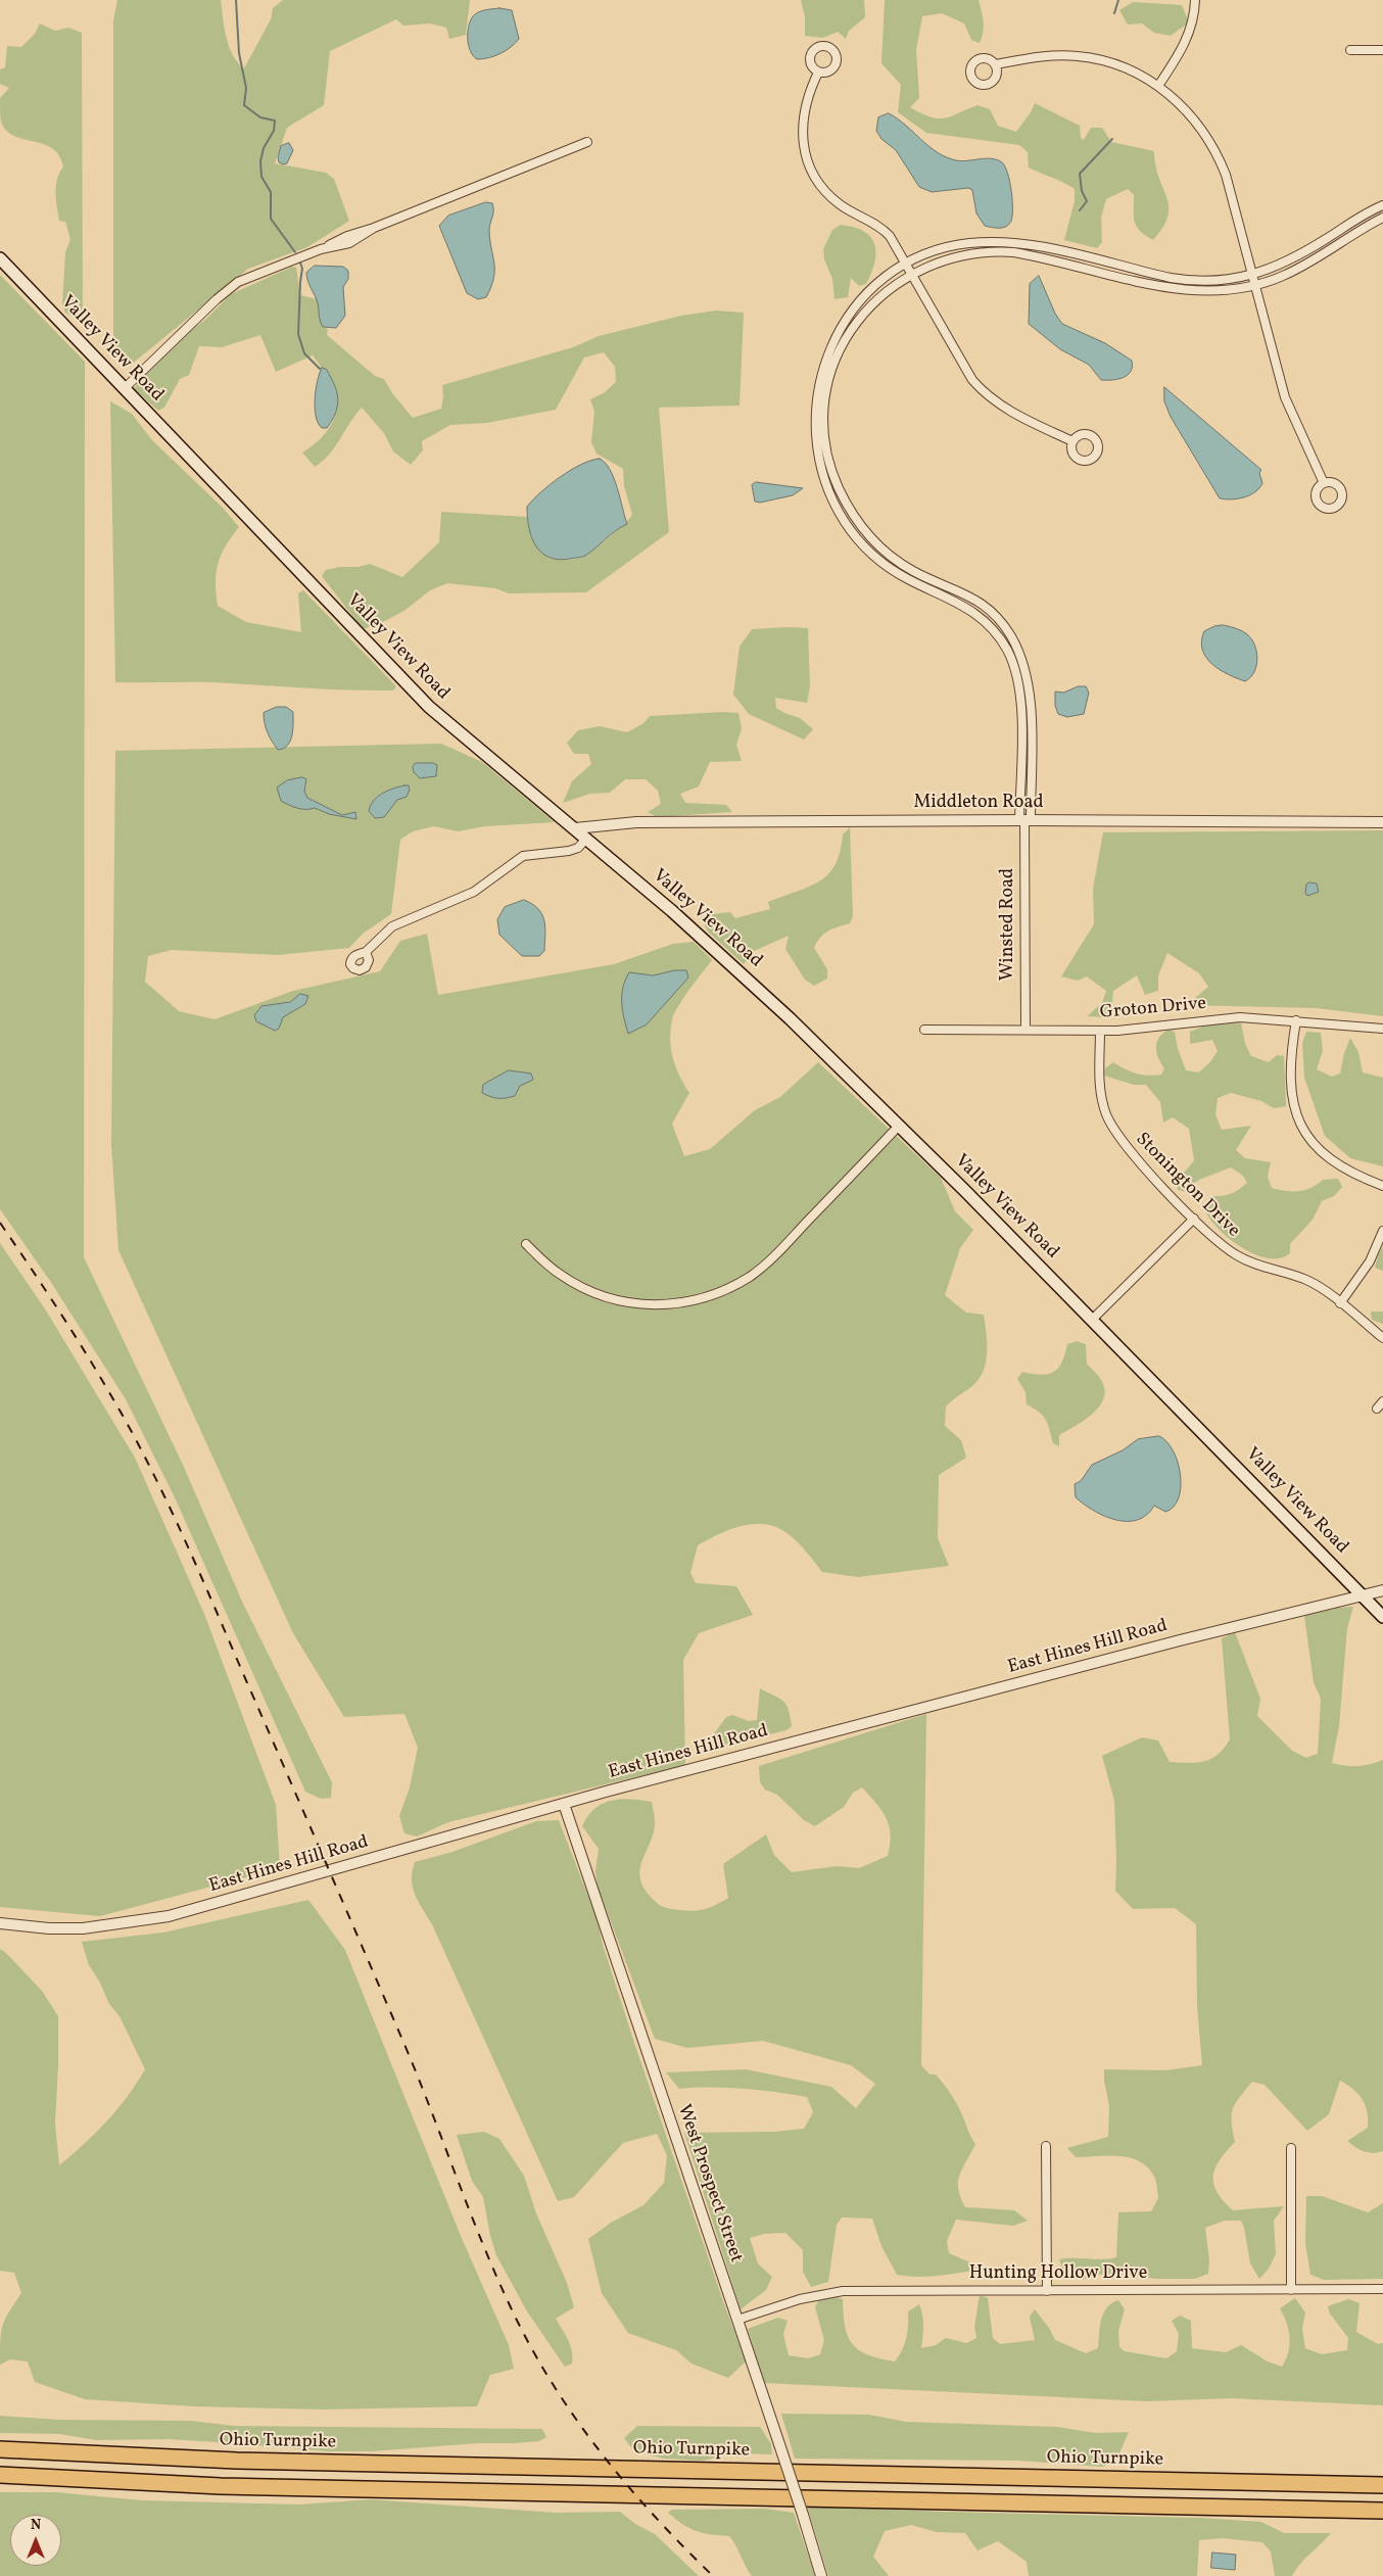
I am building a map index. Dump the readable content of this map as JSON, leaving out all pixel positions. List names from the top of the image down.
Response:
{
  "streets": {
    "highway": ["Ohio Turnpike"],
    "main road": ["Valley View Road"],
    "street": [
      "Middleton Road",
      "Winsted Road",
      "Groton Drive",
      "Stonington Drive",
      "East Hines Hill Road",
      "West Prospect Street",
      "Hunting Hollow Drive"
    ]
  },
  "crossings": [
    ["Valley View Road", "Middleton Road"],
    ["Valley View Road", "East Hines Hill Road"],
    ["Middleton Road", "Winsted Road"],
    ["Winsted Road", "Groton Drive"],
    ["Groton Drive", "Stonington Drive"],
    ["East Hines Hill Road", "West Prospect Street"],
    ["West Prospect Street", "Hunting Hollow Drive"]
  ],
  "north": "top"
}
